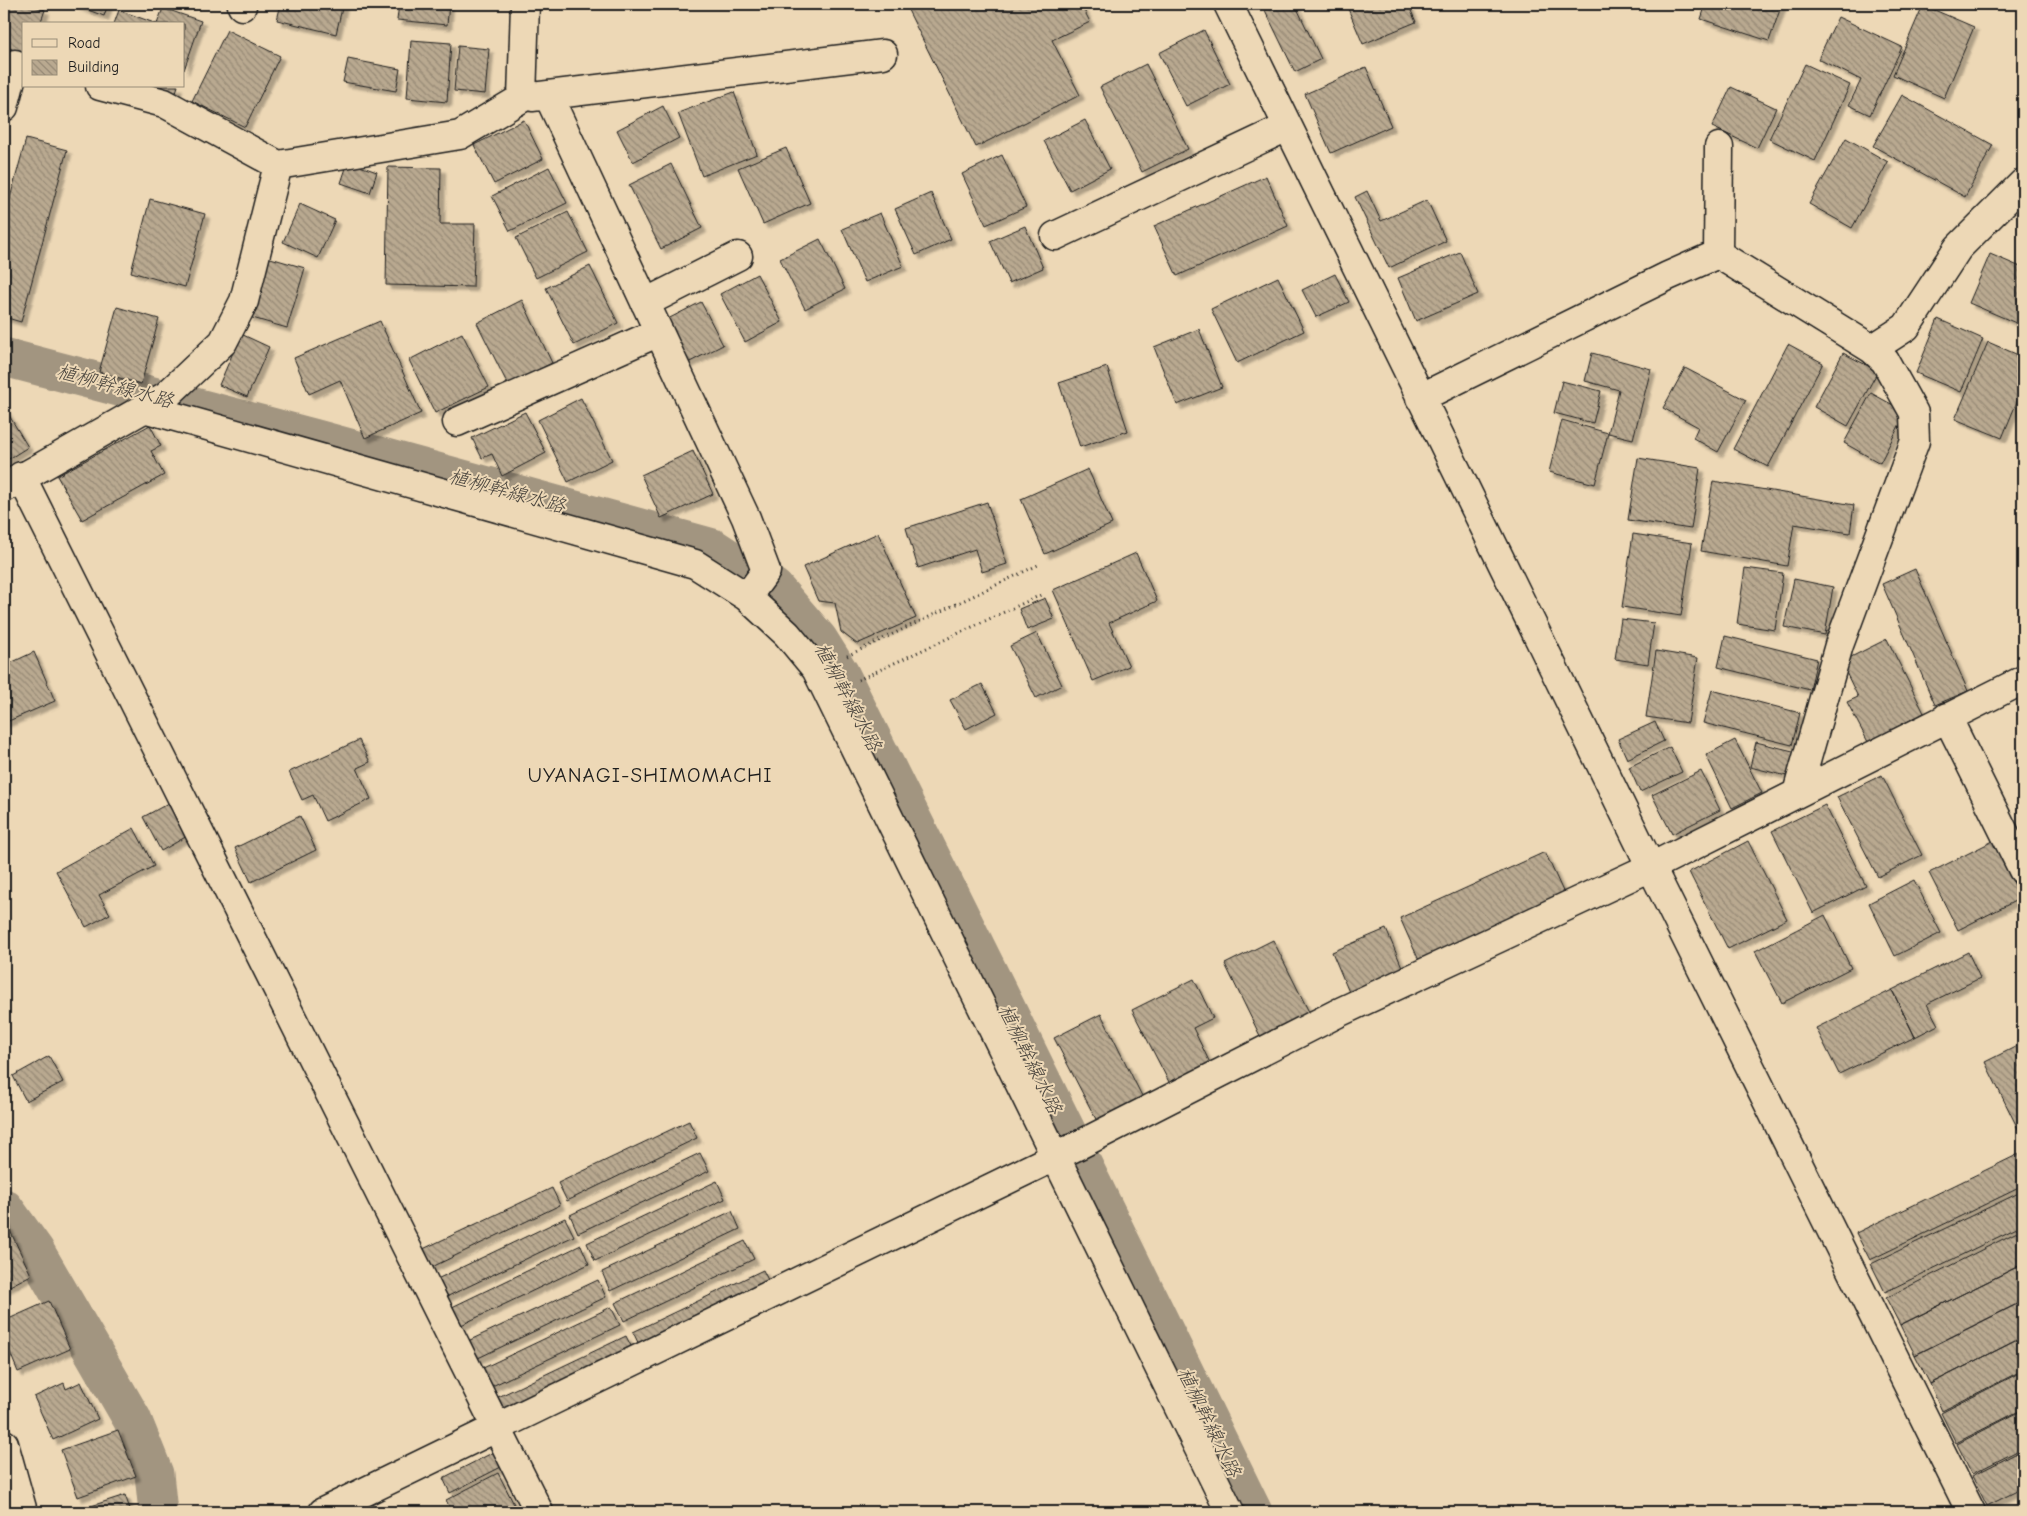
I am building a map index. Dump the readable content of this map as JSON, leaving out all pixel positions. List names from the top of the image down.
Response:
{
  "districts": ["UYANAGI-SHIMOMACHI"],
  "water": ["植柳幹線水路"],
  "legend": ["Road", "Building"]
}
